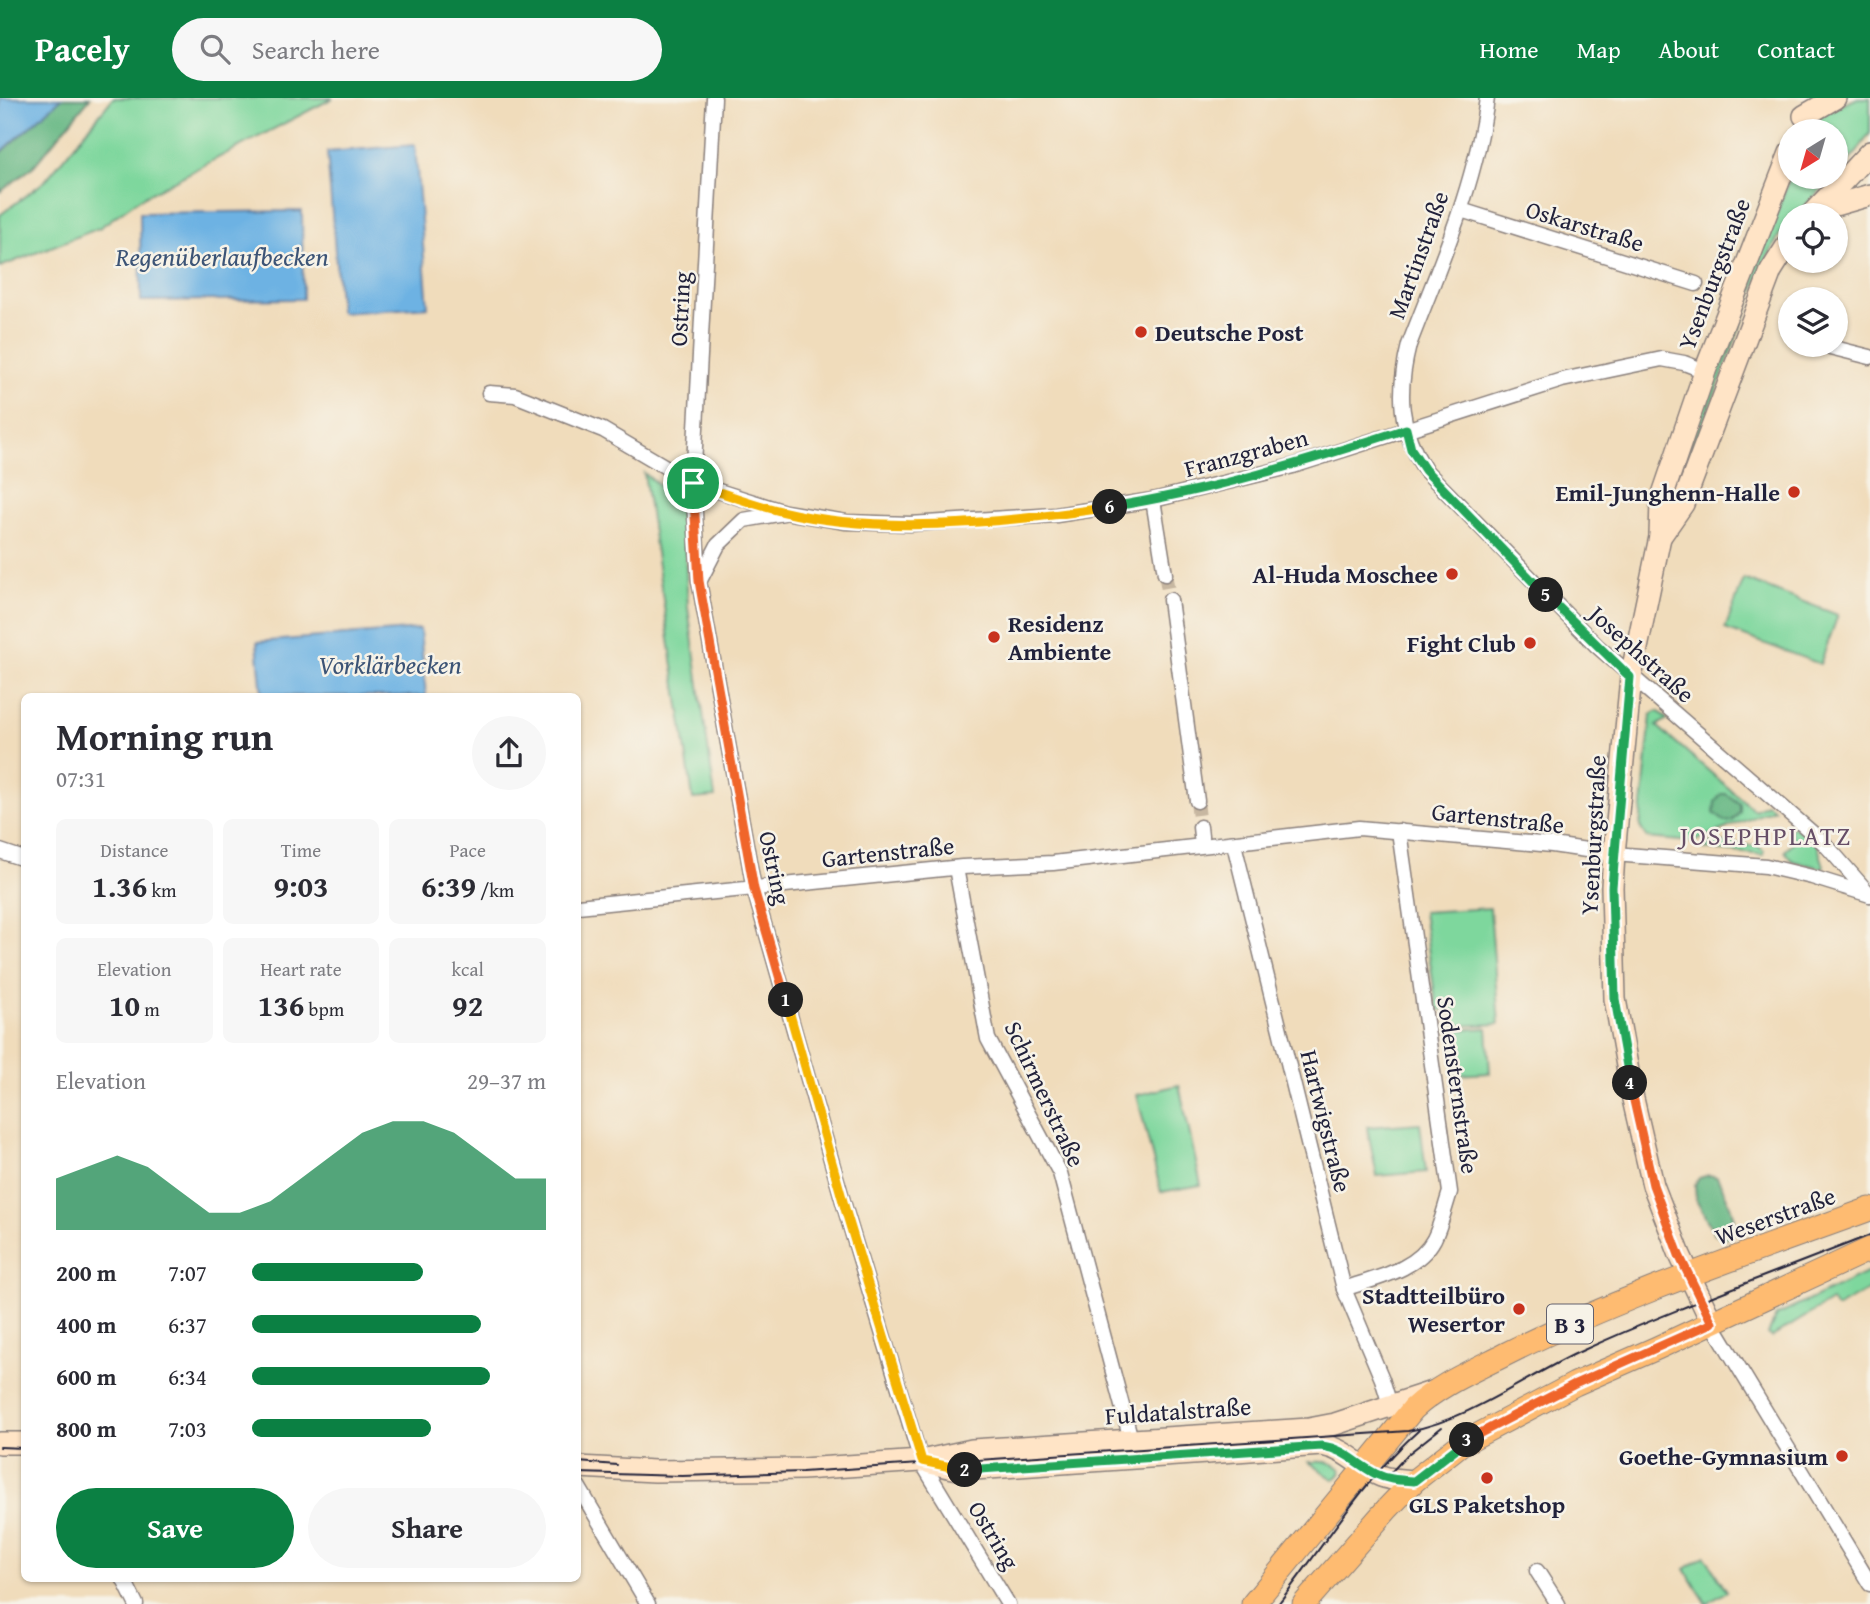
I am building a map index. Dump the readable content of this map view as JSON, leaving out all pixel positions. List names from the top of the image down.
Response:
{
  "streets": {
    "main road": [
      "Ysenburgstraße",
      "Weserstraße",
      "B 3",
      "Fuldatalstraße"
    ],
    "street": [
      "Oskarstraße",
      "Martinstraße",
      "Ostring",
      "Franzgraben",
      "Josephstraße",
      "Gartenstraße",
      "Sodensternstraße",
      "Schirmerstraße",
      "Hartwigstraße"
    ]
  },
  "crossings": [
    ["Oskarstraße", "Martinstraße"],
    ["Martinstraße", "Franzgraben"],
    ["Martinstraße", "Josephstraße"],
    ["Ysenburgstraße", "Franzgraben"],
    ["Ysenburgstraße", "Josephstraße"],
    ["Ysenburgstraße", "Gartenstraße"],
    ["Ysenburgstraße", "Weserstraße"],
    ["Ysenburgstraße", "B 3"],
    ["Ostring", "Franzgraben"],
    ["Ostring", "Gartenstraße"],
    ["Ostring", "Fuldatalstraße"],
    ["Franzgraben", "Josephstraße"],
    ["Josephstraße", "Gartenstraße"],
    ["Gartenstraße", "Sodensternstraße"],
    ["Gartenstraße", "Schirmerstraße"],
    ["Gartenstraße", "Hartwigstraße"],
    ["Sodensternstraße", "Hartwigstraße"],
    ["Schirmerstraße", "Fuldatalstraße"],
    ["Hartwigstraße", "Weserstraße"],
    ["Hartwigstraße", "B 3"],
    ["Hartwigstraße", "Fuldatalstraße"],
    ["Weserstraße", "B 3"],
    ["Weserstraße", "Fuldatalstraße"],
    ["B 3", "Fuldatalstraße"]
  ],
  "districts": ["JOSEPHPLATZ"],
  "water": ["Regenüberlaufbecken", "Vorklärbecken"],
  "places": [
    "Deutsche Post",
    "Emil-Junghenn-Halle",
    "Al-Huda Moschee",
    "Residenz Ambiente",
    "Fight Club",
    "Stadtteilbüro Wesertor",
    "Goethe-Gymnasium",
    "GLS Paketshop"
  ],
  "north": "bottom left",
  "page": {
    "header": "Pacely",
    "search": "Search here",
    "nav": [
      "Home",
      "Map",
      "About",
      "Contact"
    ],
    "pins": [
      "6",
      "5",
      "1",
      "4",
      "3",
      "2"
    ],
    "heading": ["Morning run", "07:31"],
    "stats": [
      ["Distance", "1.36 km"],
      ["Time", "9:03"],
      ["Pace", "6:39 /km"],
      ["Elevation", "10 m"],
      ["Heart rate", "136 bpm"],
      ["kcal", "92"]
    ],
    "chart": ["Elevation", "29–37 m"],
    "list": [
      {
        "name": "200 m",
        "note": "7:07"
      },
      {
        "name": "400 m",
        "note": "6:37"
      },
      {
        "name": "600 m",
        "note": "6:34"
      },
      {
        "name": "800 m",
        "note": "7:03"
      }
    ],
    "buttons": ["Save", "Share"]
  }
}
